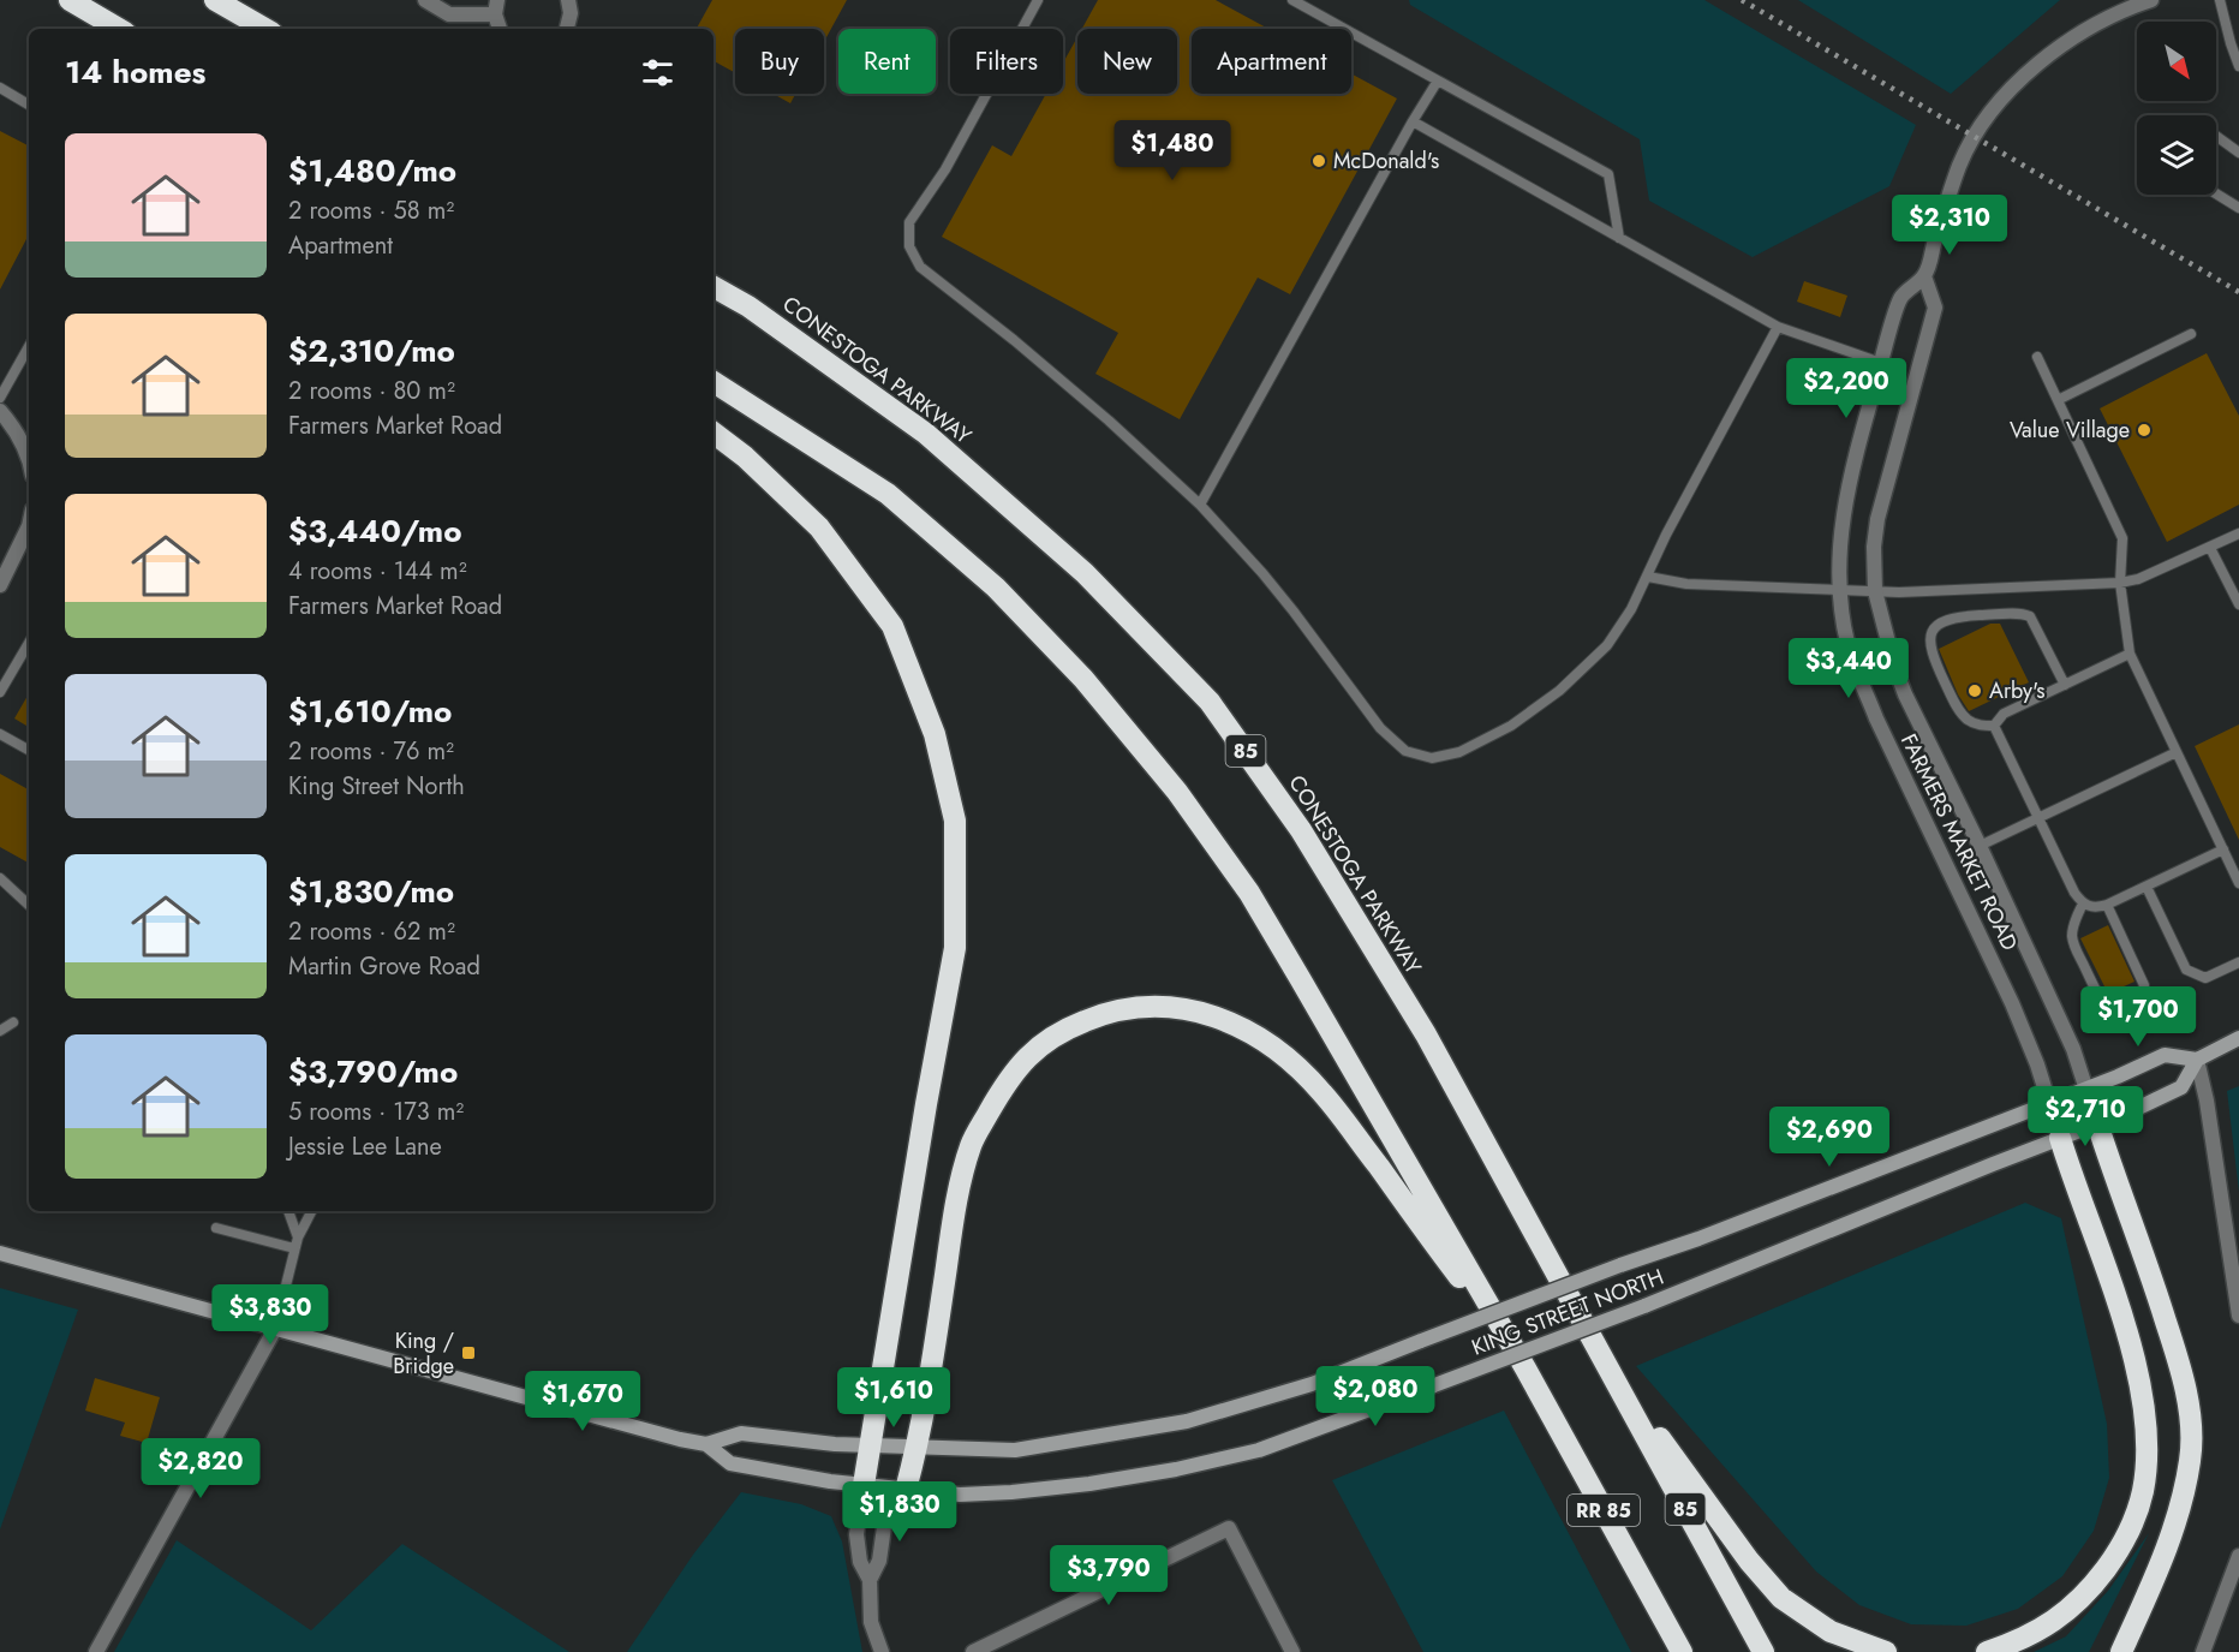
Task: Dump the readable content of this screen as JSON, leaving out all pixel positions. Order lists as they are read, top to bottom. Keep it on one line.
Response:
{"streets":{"highway":["CONESTOGA PARKWAY","85","RR 85"],"main road":["KING STREET NORTH"],"street":["FARMERS MARKET ROAD"]},"crossings":[["FARMERS MARKET ROAD","KING STREET NORTH"]],"places":{"other":["McDonald's","Value Village","Arby's"],"transit":["King / Bridge"]},"north":"bottom right","page":{"chip":["Buy","Rent","Filters","New","Apartment"],"heading":"14 homes","list":[{"name":"$1,480/mo","note":"2 rooms · 58 m² · Apartment"},{"name":"$2,310/mo","note":"2 rooms · 80 m² · Farmers Market Road"},{"name":"$3,440/mo","note":"4 rooms · 144 m² · Farmers Market Road"},{"name":"$1,610/mo","note":"2 rooms · 76 m² · King Street North"},{"name":"$1,830/mo","note":"2 rooms · 62 m² · Martin Grove Road"},{"name":"$3,790/mo","note":"5 rooms · 173 m² · Jessie Lee Lane"}],"price":["$1,480","$2,310","$2,200","$3,440","$1,700","$2,710","$2,690","$3,830","$2,080","$1,610","$1,670","$2,820","$1,830","$3,790"]}}
